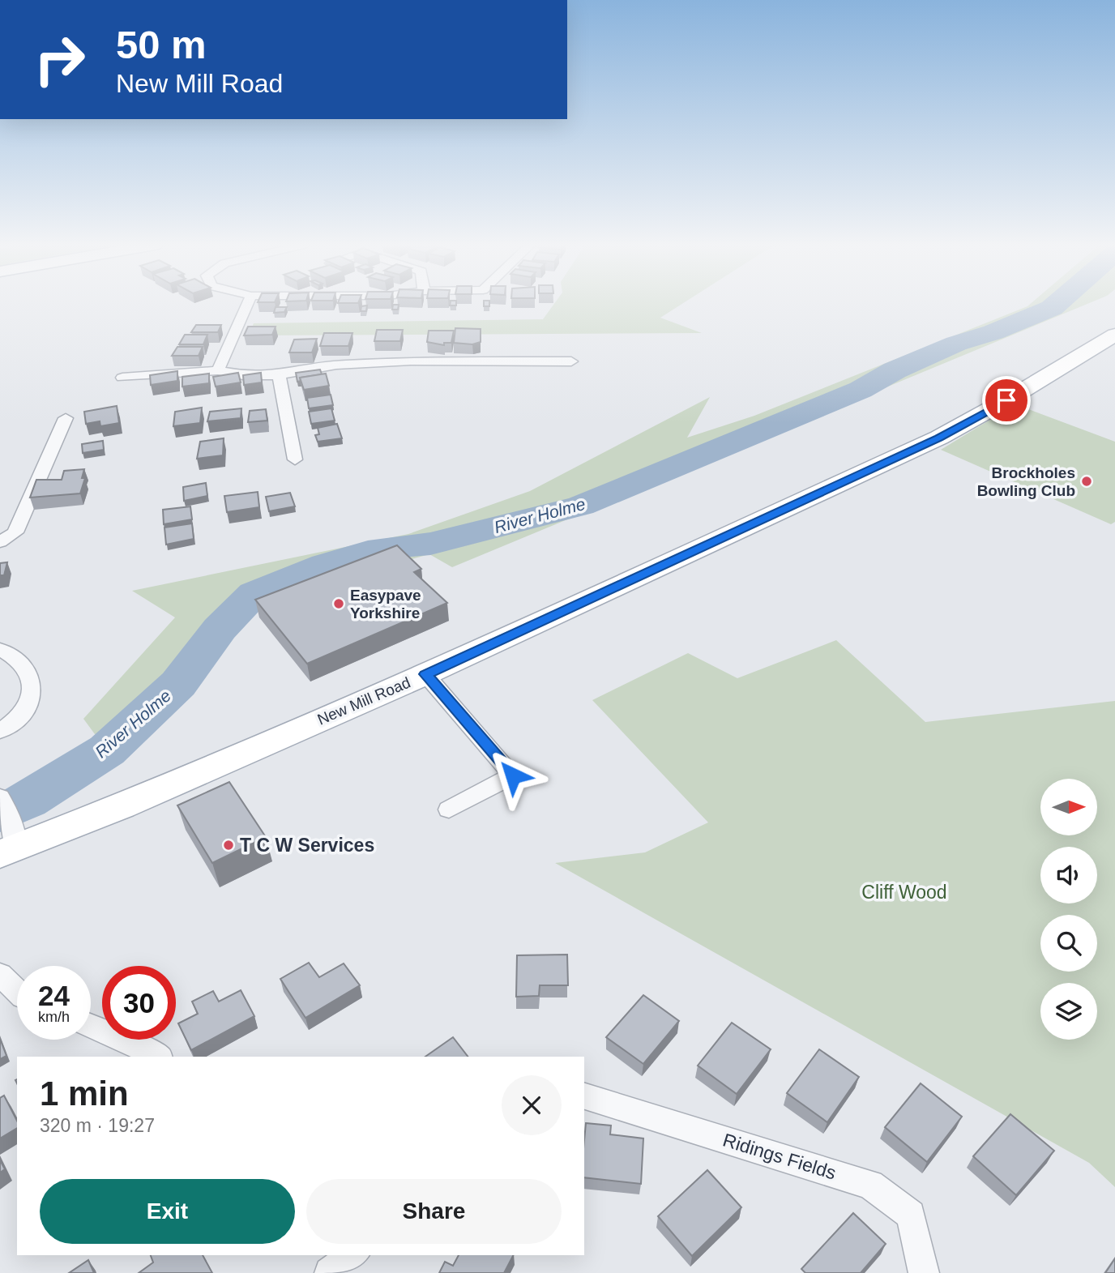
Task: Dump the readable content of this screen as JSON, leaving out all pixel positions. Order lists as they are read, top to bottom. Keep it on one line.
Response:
{"streets":{"main road":["New Mill Road"],"street":["Ridings Fields"]},"water":["River Holme"],"parks":["Cliff Wood"],"places":["Brockholes Bowling Club","Easypave Yorkshire","T C W Services"],"north":"right","page":{"turn":["50 m","New Mill Road"],"speed":"24 km/h","limit":"30","heading":["1 min","320 m · 19:27"],"buttons":["Exit","Share"]}}
